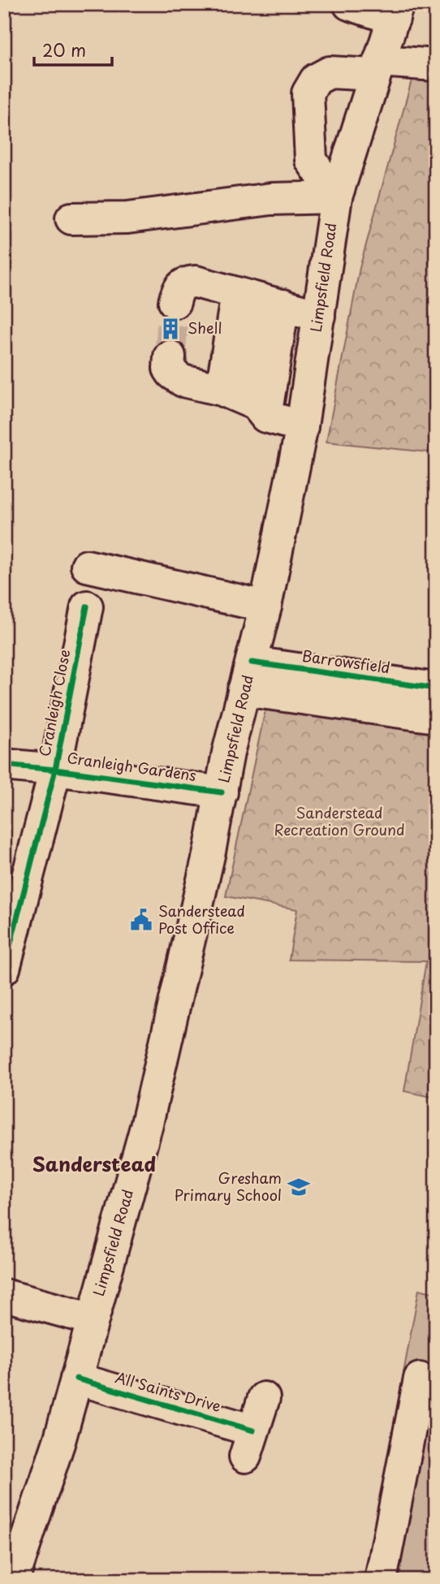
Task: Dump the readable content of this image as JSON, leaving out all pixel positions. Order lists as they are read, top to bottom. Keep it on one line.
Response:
{"streets":{"main road":["Limpsfield Road","Barrowsfield","Cranleigh Close","Cranleigh Gardens","All Saints Drive"]},"crossings":[["Limpsfield Road","Barrowsfield"],["Limpsfield Road","Cranleigh Gardens"],["Limpsfield Road","All Saints Drive"],["Cranleigh Close","Cranleigh Gardens"]],"districts":["Sanderstead"],"parks":["Sanderstead Recreation Ground"],"places":{"building":["Shell"],"public building":["Sanderstead Post Office"],"school or university":["Gresham Primary School"]},"scale_bar":"20 m"}
